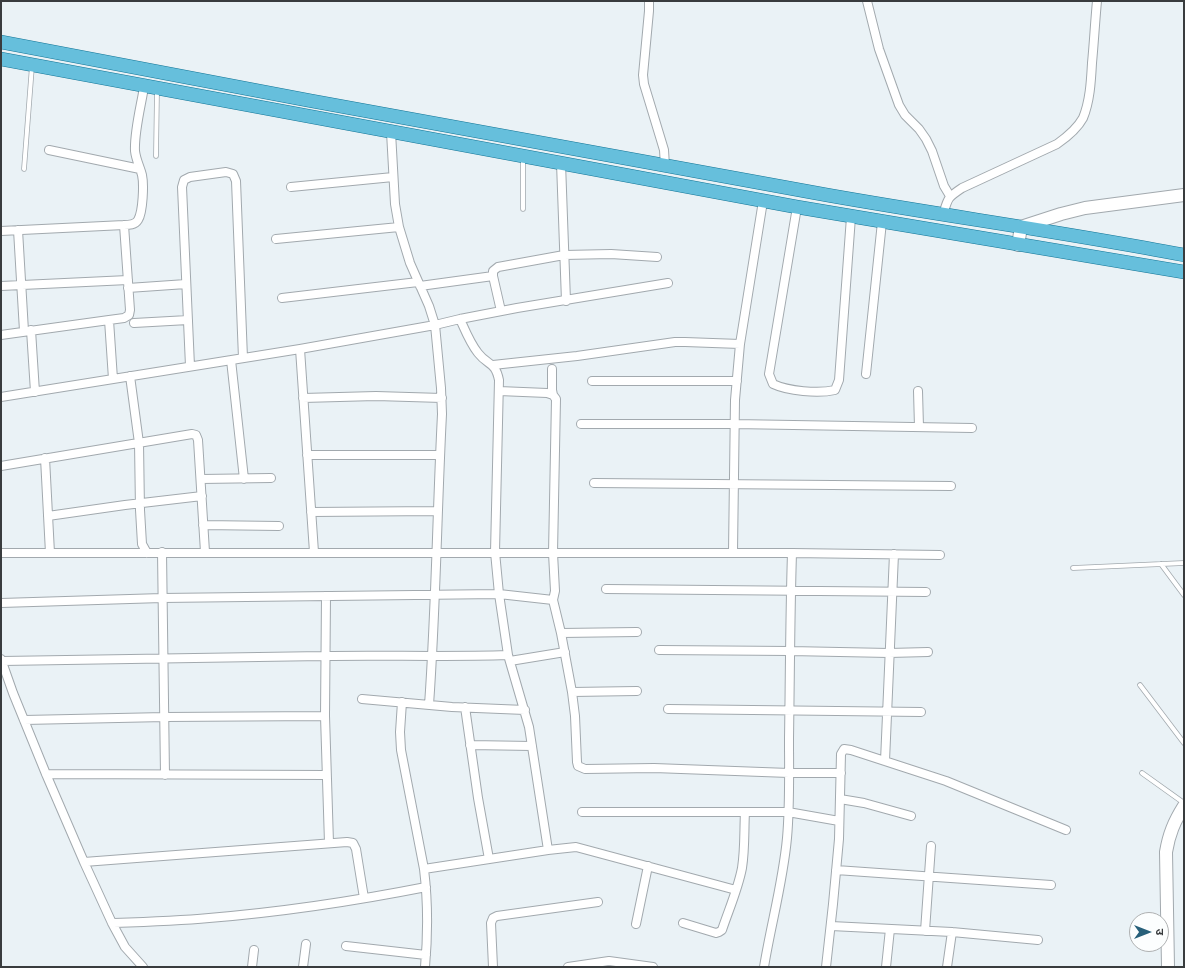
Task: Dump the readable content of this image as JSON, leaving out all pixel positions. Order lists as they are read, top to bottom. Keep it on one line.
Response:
{"north":"right"}
